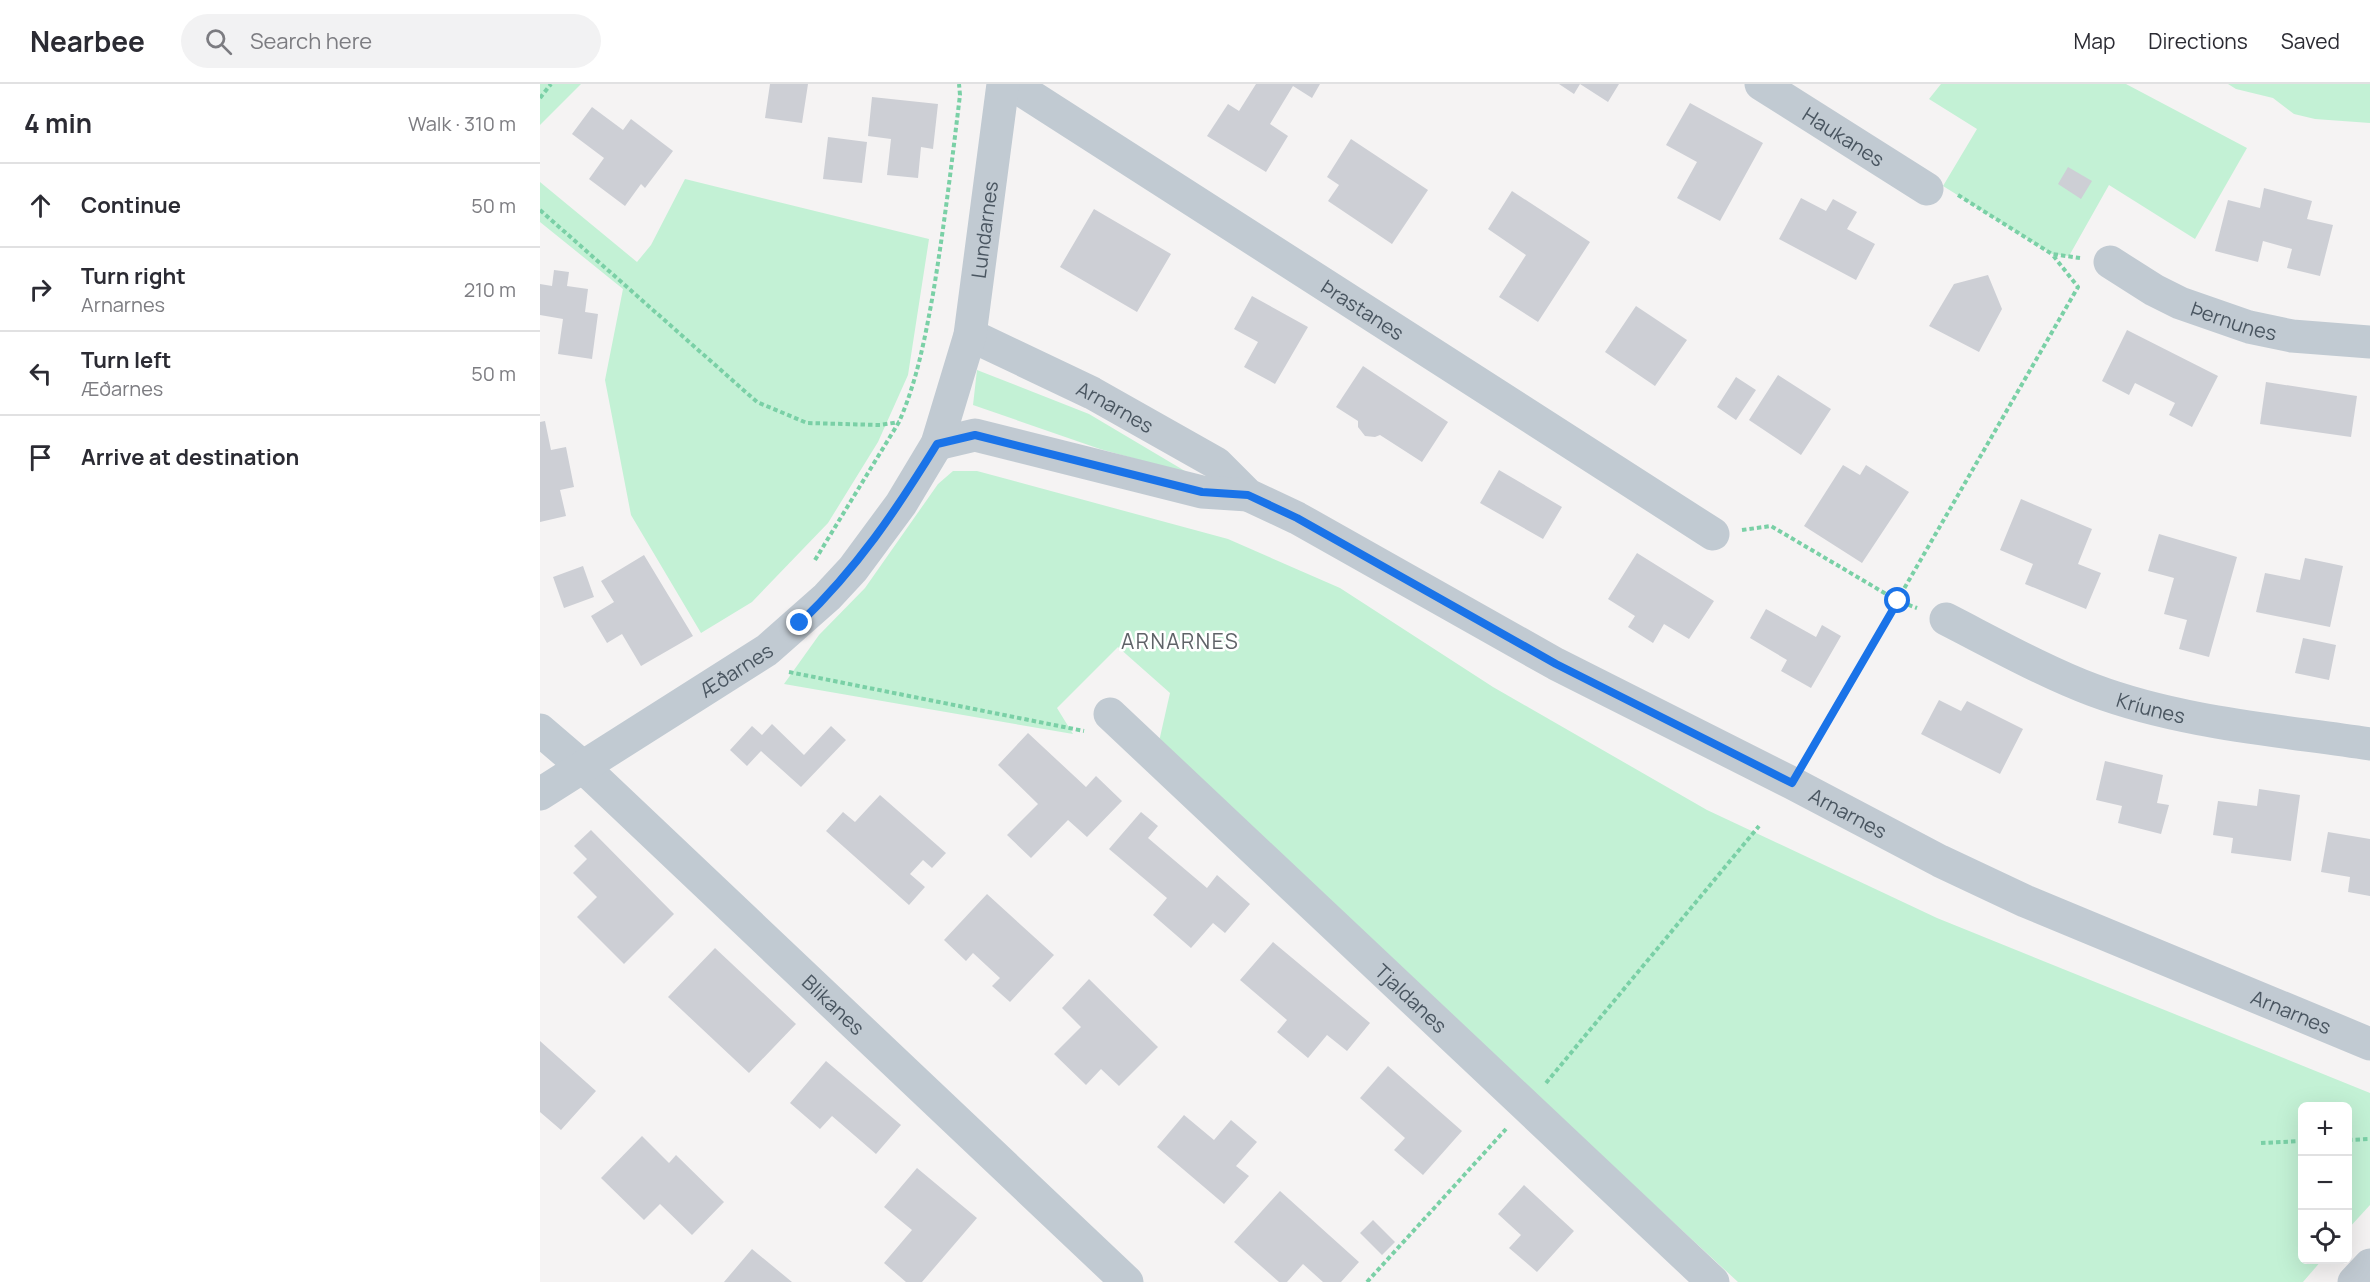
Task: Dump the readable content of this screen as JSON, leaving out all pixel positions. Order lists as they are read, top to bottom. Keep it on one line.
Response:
{"streets":{"street":["Haukanes","Lundarnes","Þrastanes","Þernunes","Arnarnes","Æðarnes","Kríunes","Tjaldanes","Blikanes"]},"crossings":[["Lundarnes","Arnarnes"],["Lundarnes","Æðarnes"],["Arnarnes","Æðarnes"],["Æðarnes","Blikanes"]],"districts":["ARNARNES"],"page":{"header":"Nearbee","search":"Search here","nav":["Map","Directions","Saved"],"heading":["4 min","Walk · 310 m"],"list":[["Continue","50 m"],["Turn right","Arnarnes","210 m"],["Turn left","Æðarnes","50 m"],"Arrive at destination"],"map_buttons":["+","−"]}}
